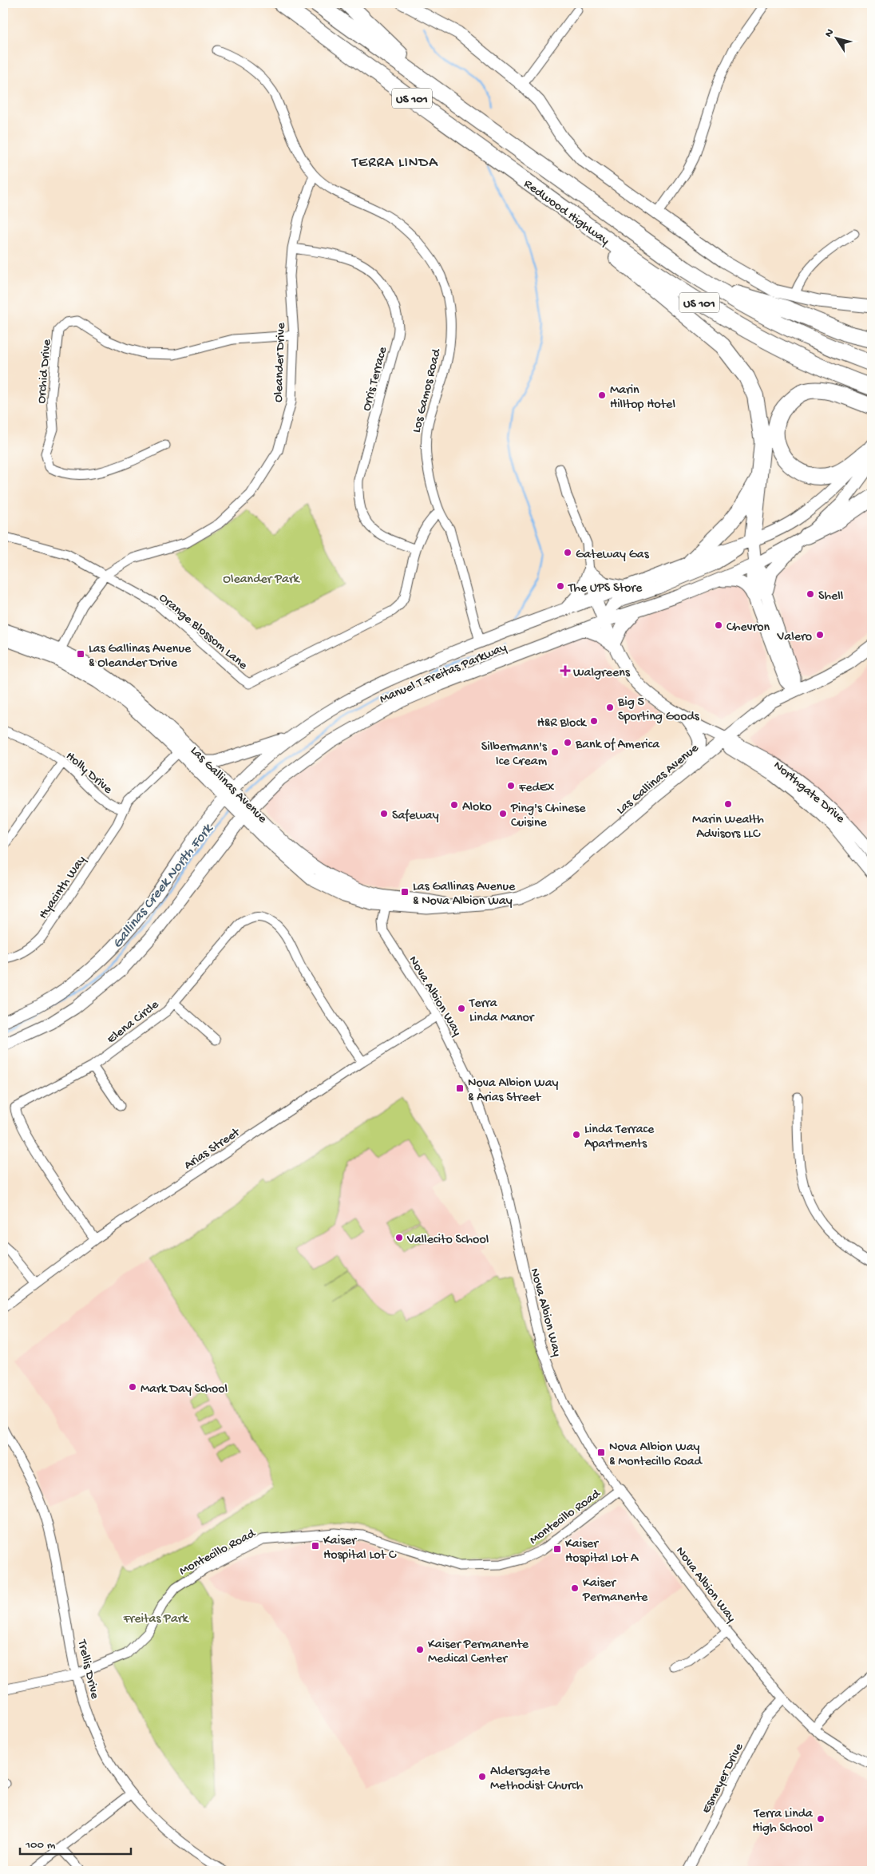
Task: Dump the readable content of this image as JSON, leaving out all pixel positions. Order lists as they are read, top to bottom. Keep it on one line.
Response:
{"streets":{"highway":["US 101","Redwood Highway"],"main road":["Manuel T Freitas Parkway","Las Gallinas Avenue","Northgate Drive"],"street":["Oleander Drive","Orchid Drive","Orris Terrace","Los Gamos Road","Orange Blossom Lane","Holly Drive","Hyacinth Way","Nova Albion Way","Elena Circle","Arias Street","Montecillo Road","Trellis Drive","Esmeyer Drive"]},"crossings":[["Oleander Drive","Orchid Drive"],["Oleander Drive","Orris Terrace"],["Oleander Drive","Los Gamos Road"],["Oleander Drive","Orange Blossom Lane"],["Oleander Drive","Las Gallinas Avenue"],["Orris Terrace","Orange Blossom Lane"],["Los Gamos Road","Orange Blossom Lane"],["Los Gamos Road","Manuel T Freitas Parkway"],["Manuel T Freitas Parkway","Las Gallinas Avenue"],["Manuel T Freitas Parkway","Northgate Drive"],["Holly Drive","Las Gallinas Avenue"],["Holly Drive","Hyacinth Way"],["Las Gallinas Avenue","Northgate Drive"],["Las Gallinas Avenue","Nova Albion Way"],["Nova Albion Way","Arias Street"],["Nova Albion Way","Montecillo Road"],["Nova Albion Way","Esmeyer Drive"],["Elena Circle","Arias Street"],["Montecillo Road","Trellis Drive"]],"districts":["TERRA LINDA"],"water":["Gallinas Creek North Fork"],"parks":["Oleander Park","Freitas Park"],"places":{"other":["Marin Hilltop Hotel","Gateway Gas","The UPS Store","Shell","Chevron","Valero","Big 5 Sporting Goods","H&R Block","Bank of America","Silbermann's Ice Cream","FedEx","Marin Wealth Advisors LLC","Aloko","Safeway","Ping's Chinese Cuisine","Terra Linda Manor","Linda Terrace Apartments","Vallecito School","Mark Day School","Kaiser Permanente","Kaiser Permanente Medical Center","Aldersgate Methodist Church","Terra Linda High School"],"transit":["Las Gallinas Avenue & Oleander Drive","Las Gallinas Avenue & Nova Albion Way","Nova Albion Way & Arias Street","Nova Albion Way & Montecillo Road","Kaiser Hospital Lot C","Kaiser Hospital Lot A"],"health":["Walgreens"]},"scale_bar":"100 m","north":"top left"}
